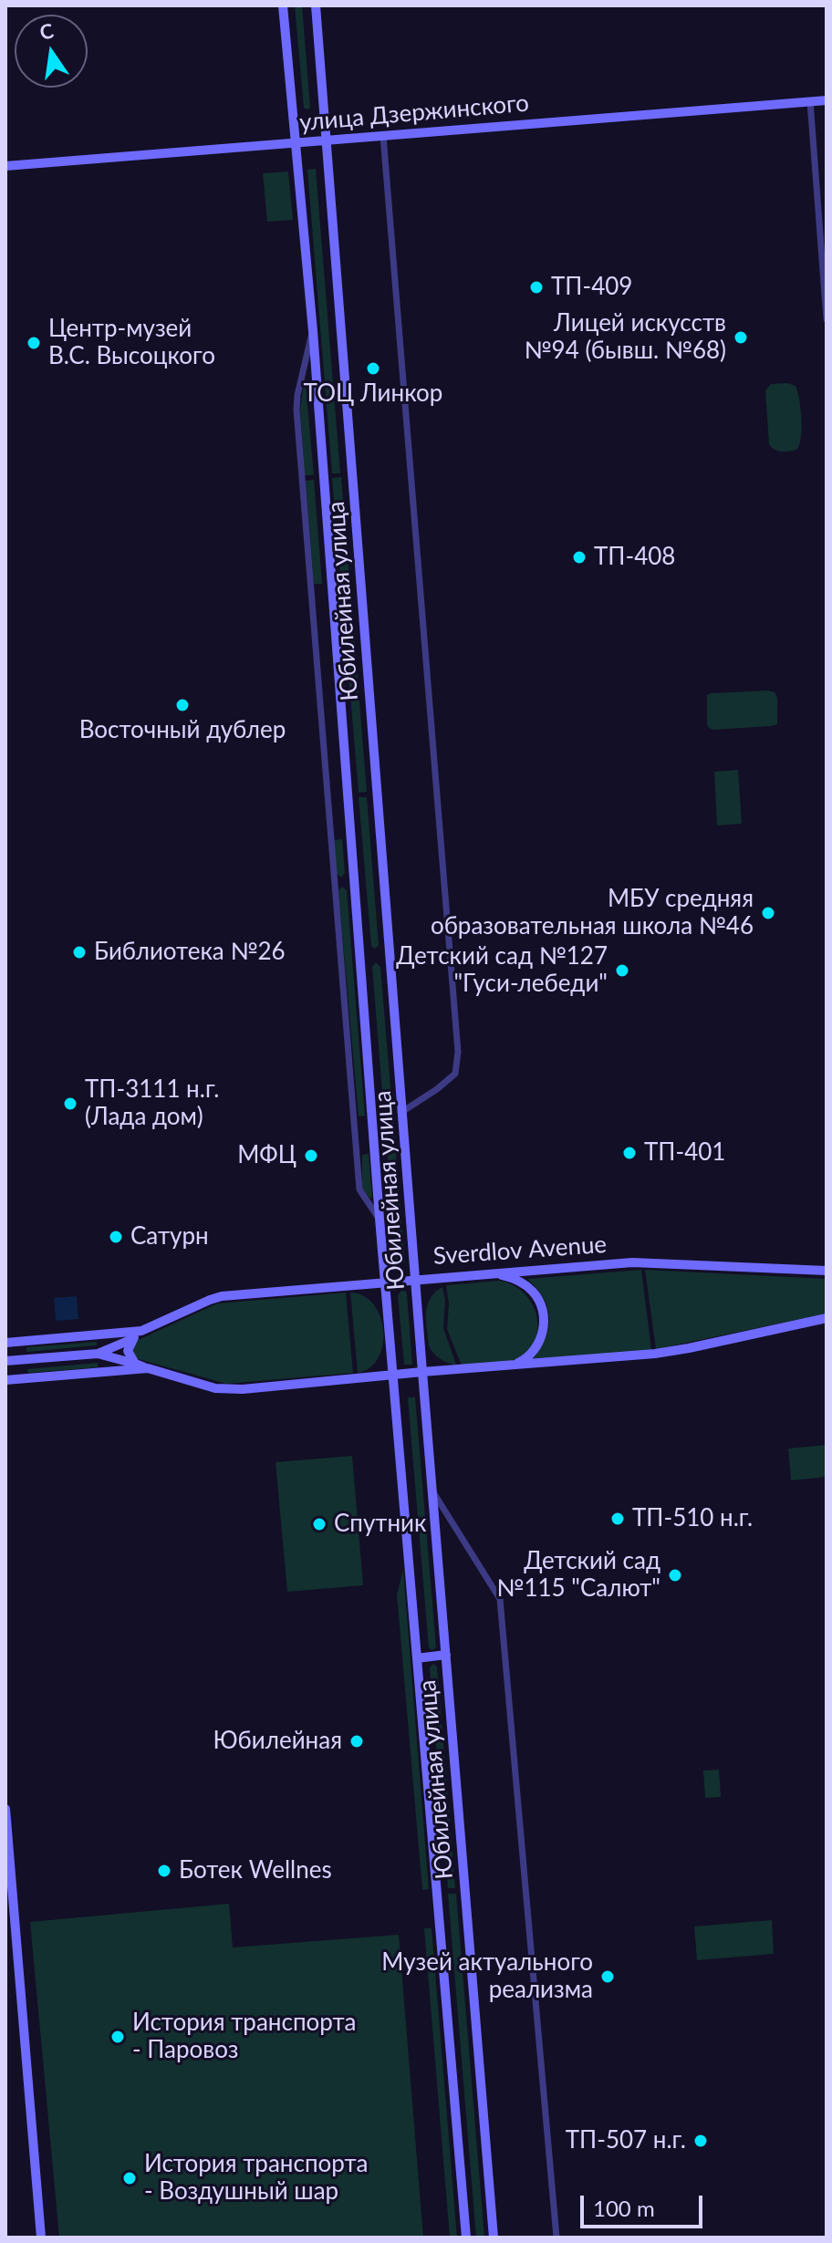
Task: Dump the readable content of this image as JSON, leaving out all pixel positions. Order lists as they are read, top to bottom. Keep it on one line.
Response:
{"streets":{"main road":["улица Дзержинского","Юбилейная улица","Sverdlov Avenue"]},"crossings":[["улица Дзержинского","Юбилейная улица"],["Юбилейная улица","Sverdlov Avenue"]],"places":["ТП-409","Лицей искусств №94 (бывш. №68)","Центр-музей В.С. Высоцкого","ТОЦ Линкор","ТП-408","Восточный дублер","МБУ средняя образовательная школа №46","Библиотека №26","Детский сад №127 \"Гуси-лебеди\"","ТП-3111 н.г. (Лада дом)","ТП-401","МФЦ","Сатурн","ТП-510 н.г.","Спутник","Детский сад №115 \"Салют\"","Юбилейная","Ботек Wellnes","Музей актуального реализма","История транспорта - Паровоз","ТП-507 н.г.","История транспорта - Воздушный шар"],"scale_bar":"100 m","north":"top"}
